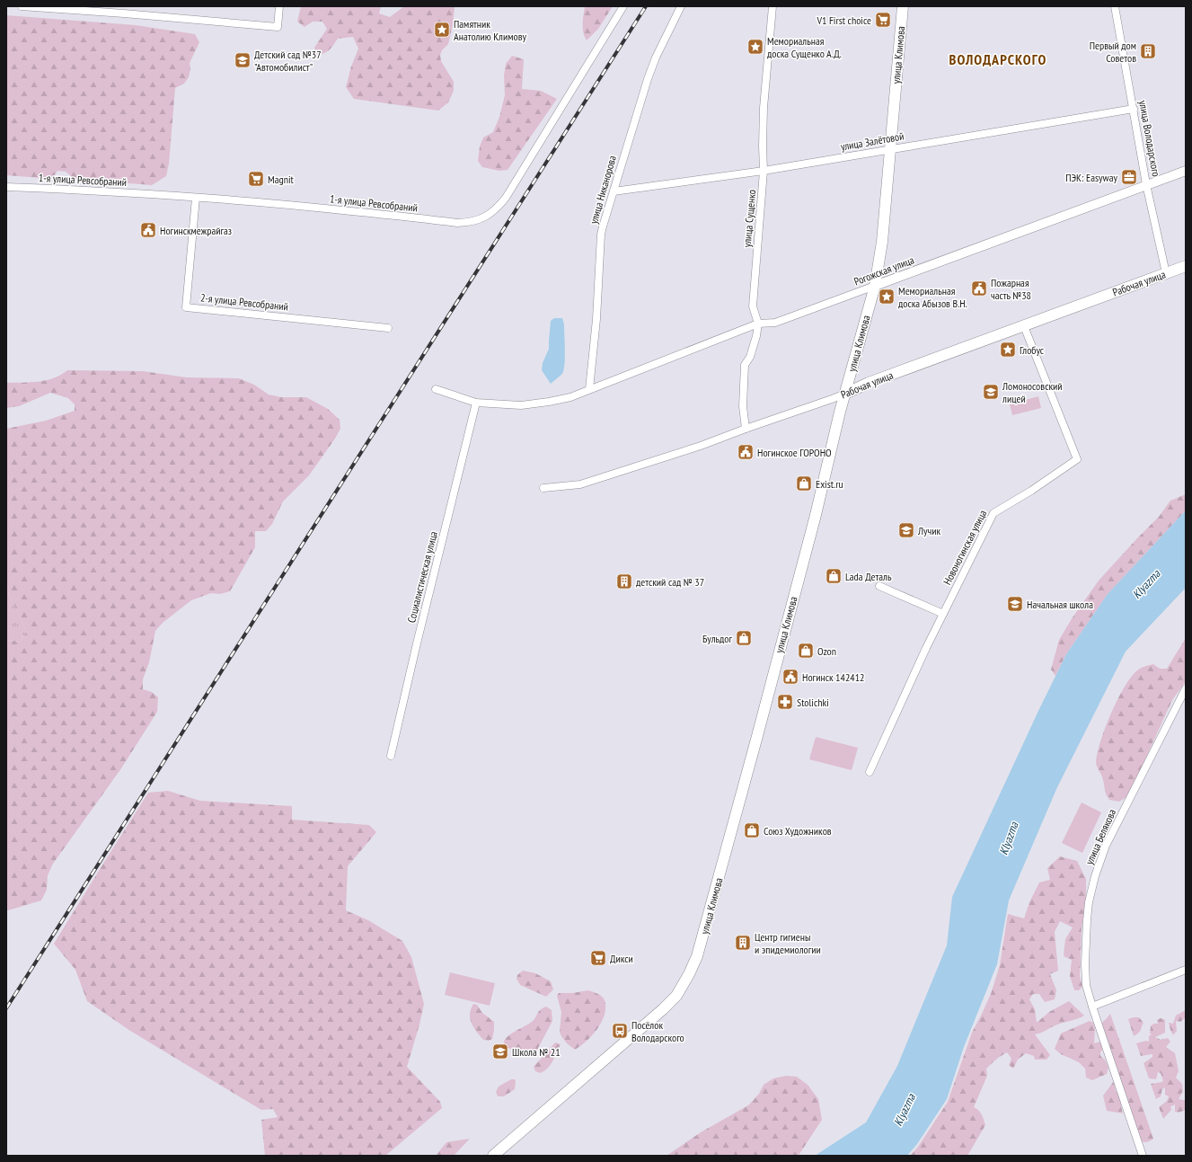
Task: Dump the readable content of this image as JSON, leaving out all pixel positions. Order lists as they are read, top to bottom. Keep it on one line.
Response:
{"streets":{"main road":["улица Климова","Рабочая улица"],"street":["улица Володарского","улица Залётовой","1-я улица Ревсобраний","улица Никанорова","улица Сущенко","Рогожская улица","2-я улица Ревсобраний","Новоногинская улица","Социалистическая улица","улица Белякова"]},"crossings":[["улица Климова","улица Залётовой"],["улица Климова","Рогожская улица"],["улица Климова","Рабочая улица"],["улица Володарского","улица Залётовой"],["улица Володарского","Рогожская улица"],["улица Володарского","Рабочая улица"],["улица Залётовой","улица Никанорова"],["улица Залётовой","улица Сущенко"],["1-я улица Ревсобраний","2-я улица Ревсобраний"],["улица Никанорова","Рогожская улица"],["улица Сущенко","Рогожская улица"],["улица Сущенко","Рабочая улица"],["Рогожская улица","Социалистическая улица"],["Рабочая улица","Новоногинская улица"]],"districts":["ВОЛОДАРСКОГО"],"water":["Klyazma"],"places":{"supermarket":["V1 First choice","Magnit","Дикси"],"place":["Памятник Анатолию Климову","Мемориальная доска Сущенко А.Д.","Мемориальная доска Абызов В.Н.","Глобус"],"building":["Первый дом Советов","детский сад № 37","Центр гигиены и эпидемиологии"],"school or university":["Детский сад №37 \"Автомобилист\"","Ломоносовский лицей","Лучик","Начальная школа","Школа № 21"],"office":["ПЭК: Easyway"],"public building":["Ногинскмежрайгаз","Пожарная часть №38","Ногинское ГОРОНО","Ногинск 142412"],"shop":["Exist.ru","Lada Деталь","Бульдог","Ozon","Союз Художников"],"pharmacy":["Stolichki"],"bus stop":["Посёлок Володарского"]}}
